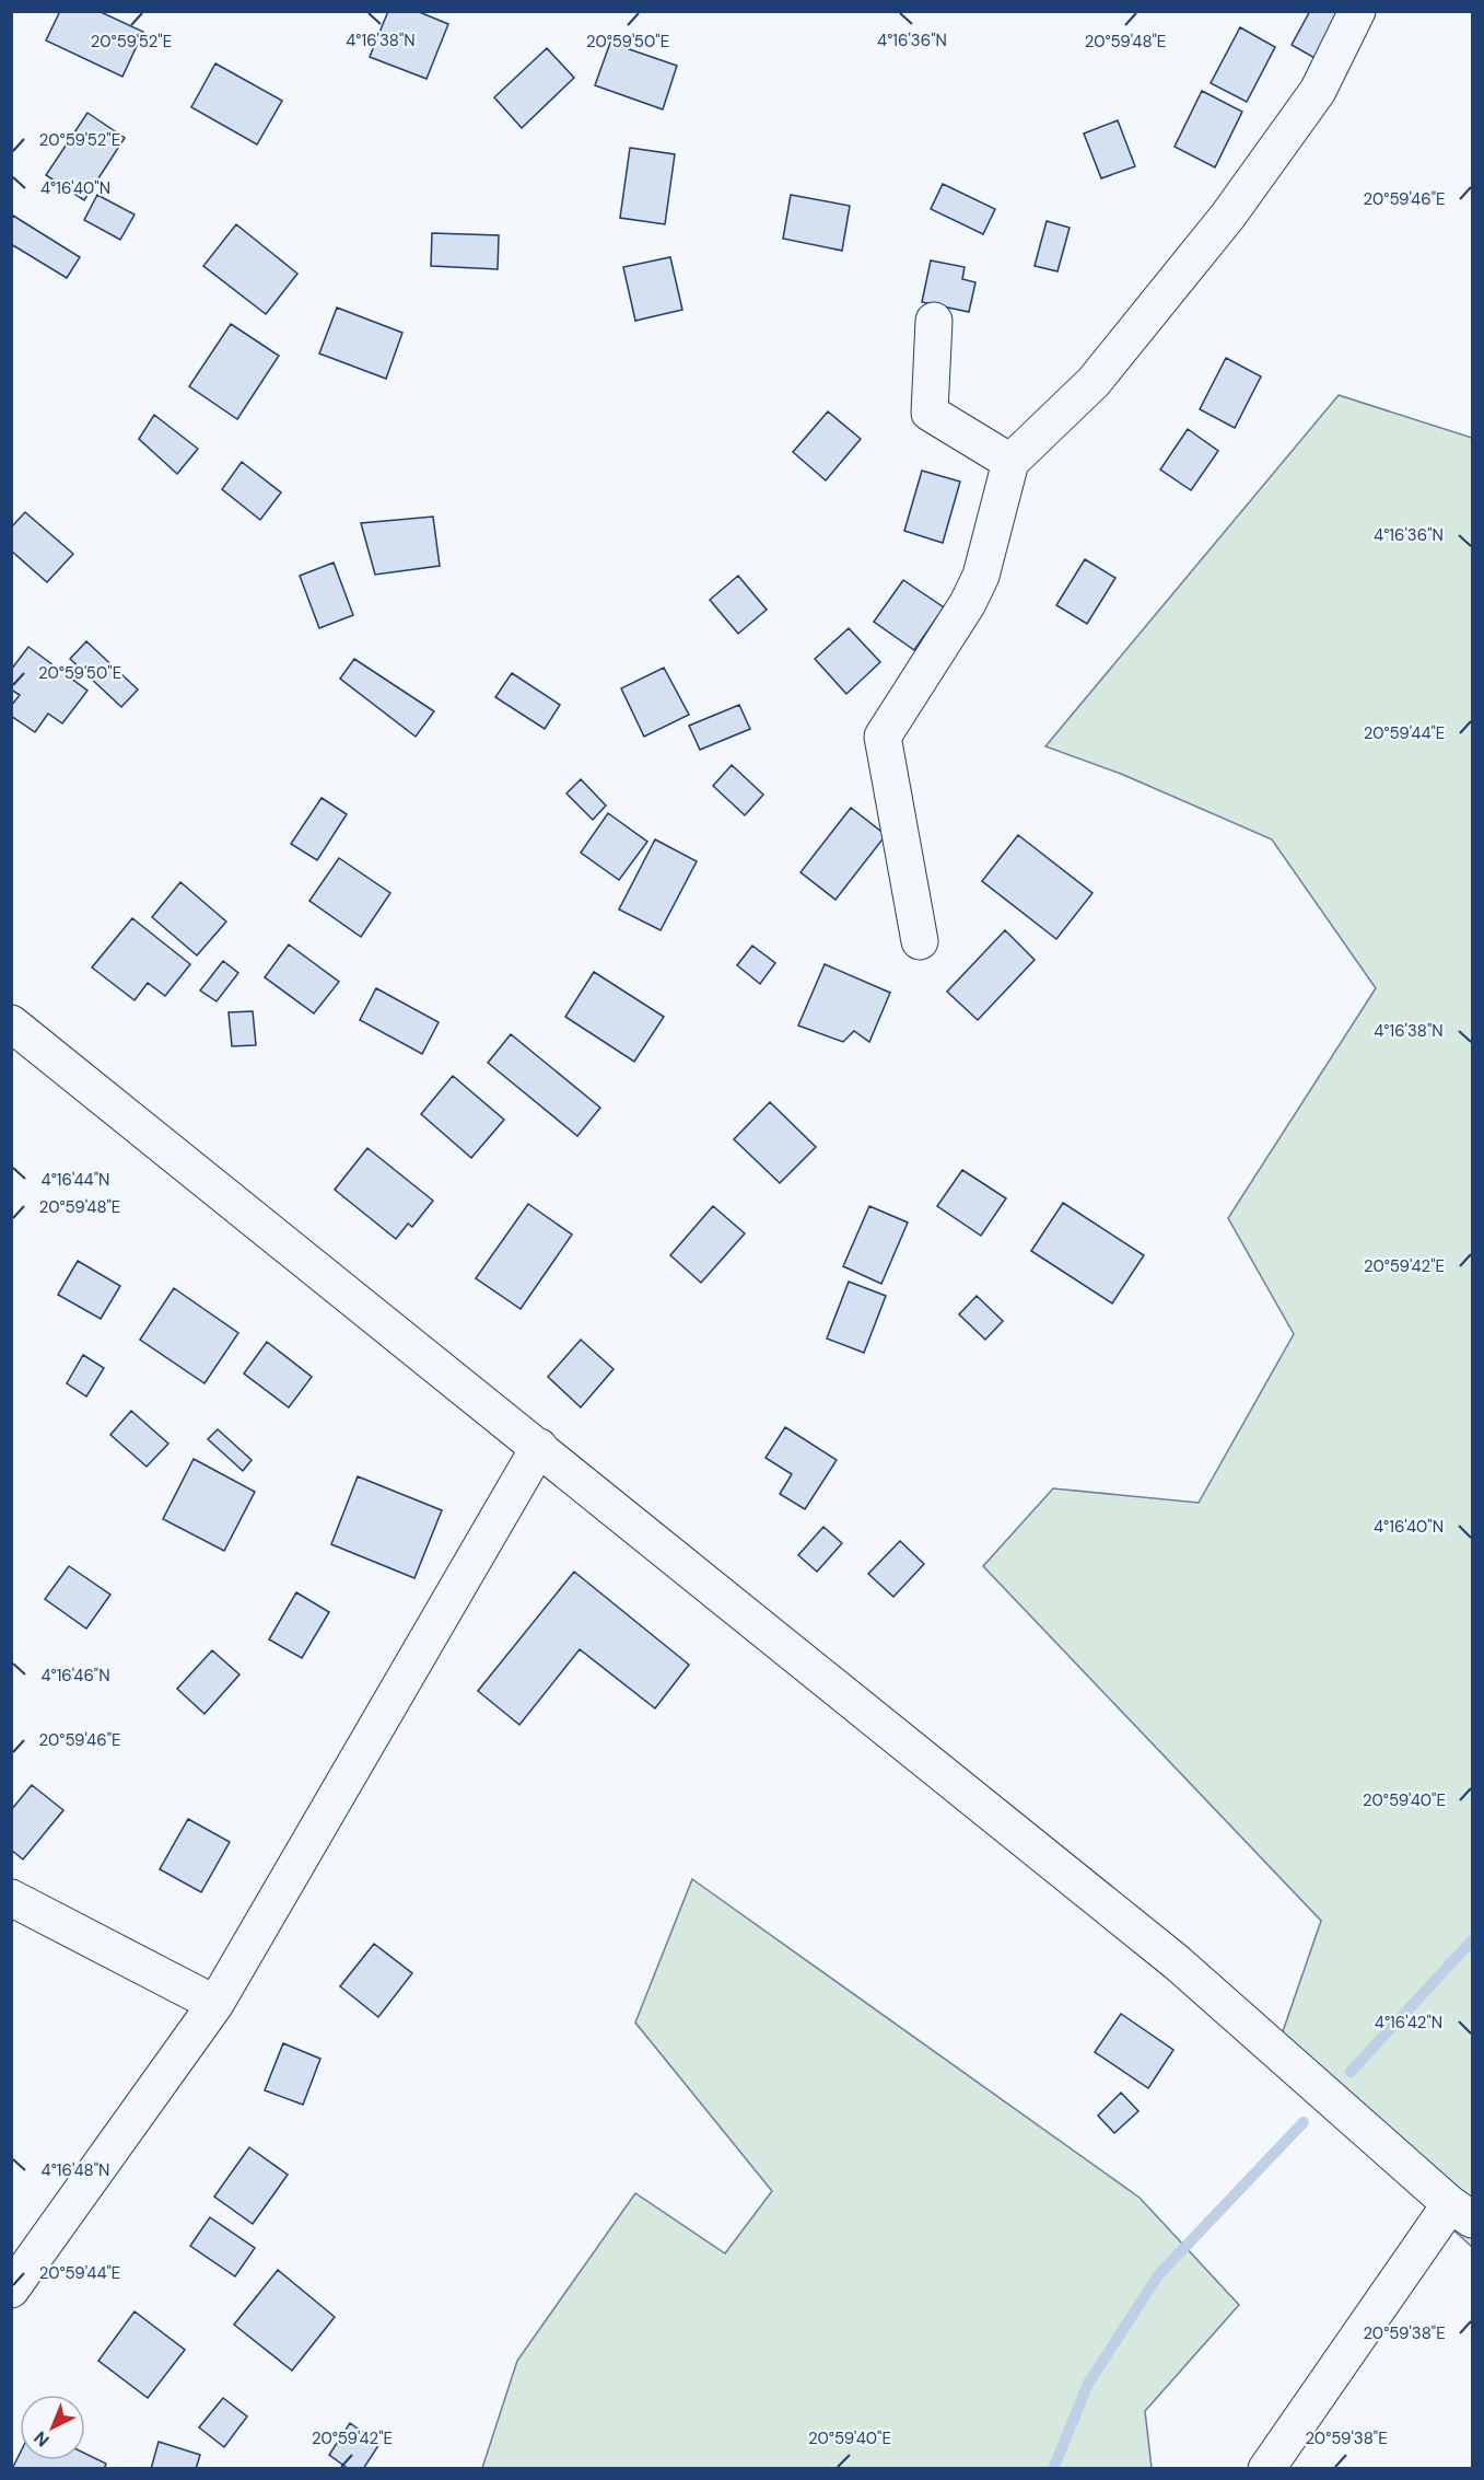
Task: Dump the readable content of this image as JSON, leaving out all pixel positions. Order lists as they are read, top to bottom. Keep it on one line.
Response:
{"north":"bottom left","coordinates":["4°16'38\"N","4°16'36\"N","20°59'52\"E","20°59'50\"E","20°59'48\"E","4°16'40\"N","20°59'46\"E","20°59'44\"E","4°16'44\"N","20°59'42\"E","4°16'46\"N","20°59'40\"E","4°16'42\"N","4°16'48\"N","20°59'38\"E"]}
